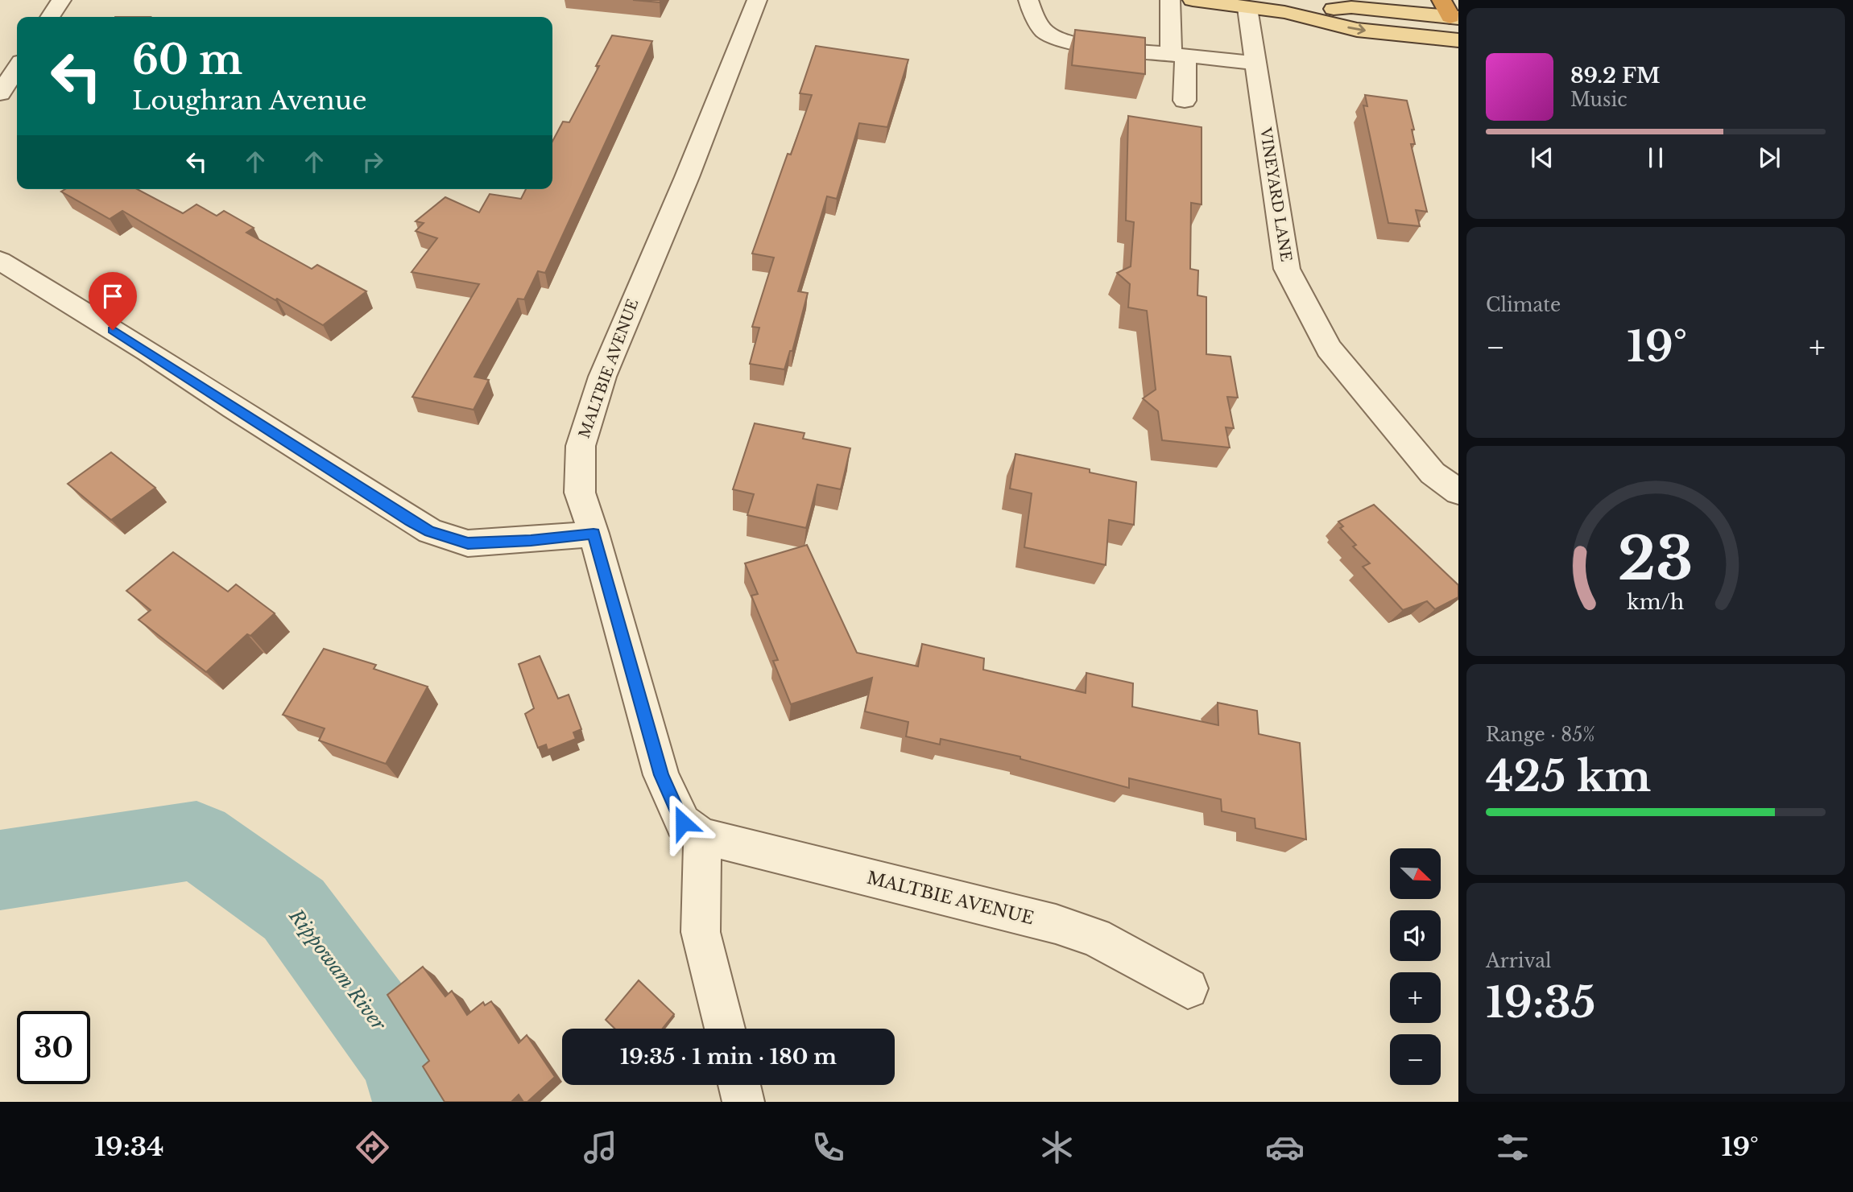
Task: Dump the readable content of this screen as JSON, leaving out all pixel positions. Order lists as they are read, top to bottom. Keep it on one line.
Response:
{"streets":{"street":["VINEYARD LANE","MALTBIE AVENUE"]},"water":["Rippowam River"],"north":"bottom right","page":{"turn":["60 m","Loughran Avenue"],"song":["89.2 FM","Music"],"tile":["Climate",["Range · 85%","425 km"],["Arrival","19:35"]],"heat":["−","19°","+"],"map_buttons":["+","−"],"limit":"30","trip":"19:35 · 1 min · 180 m","tabs":["19:34","19°"],"gauge":["23","km/h"]}}
